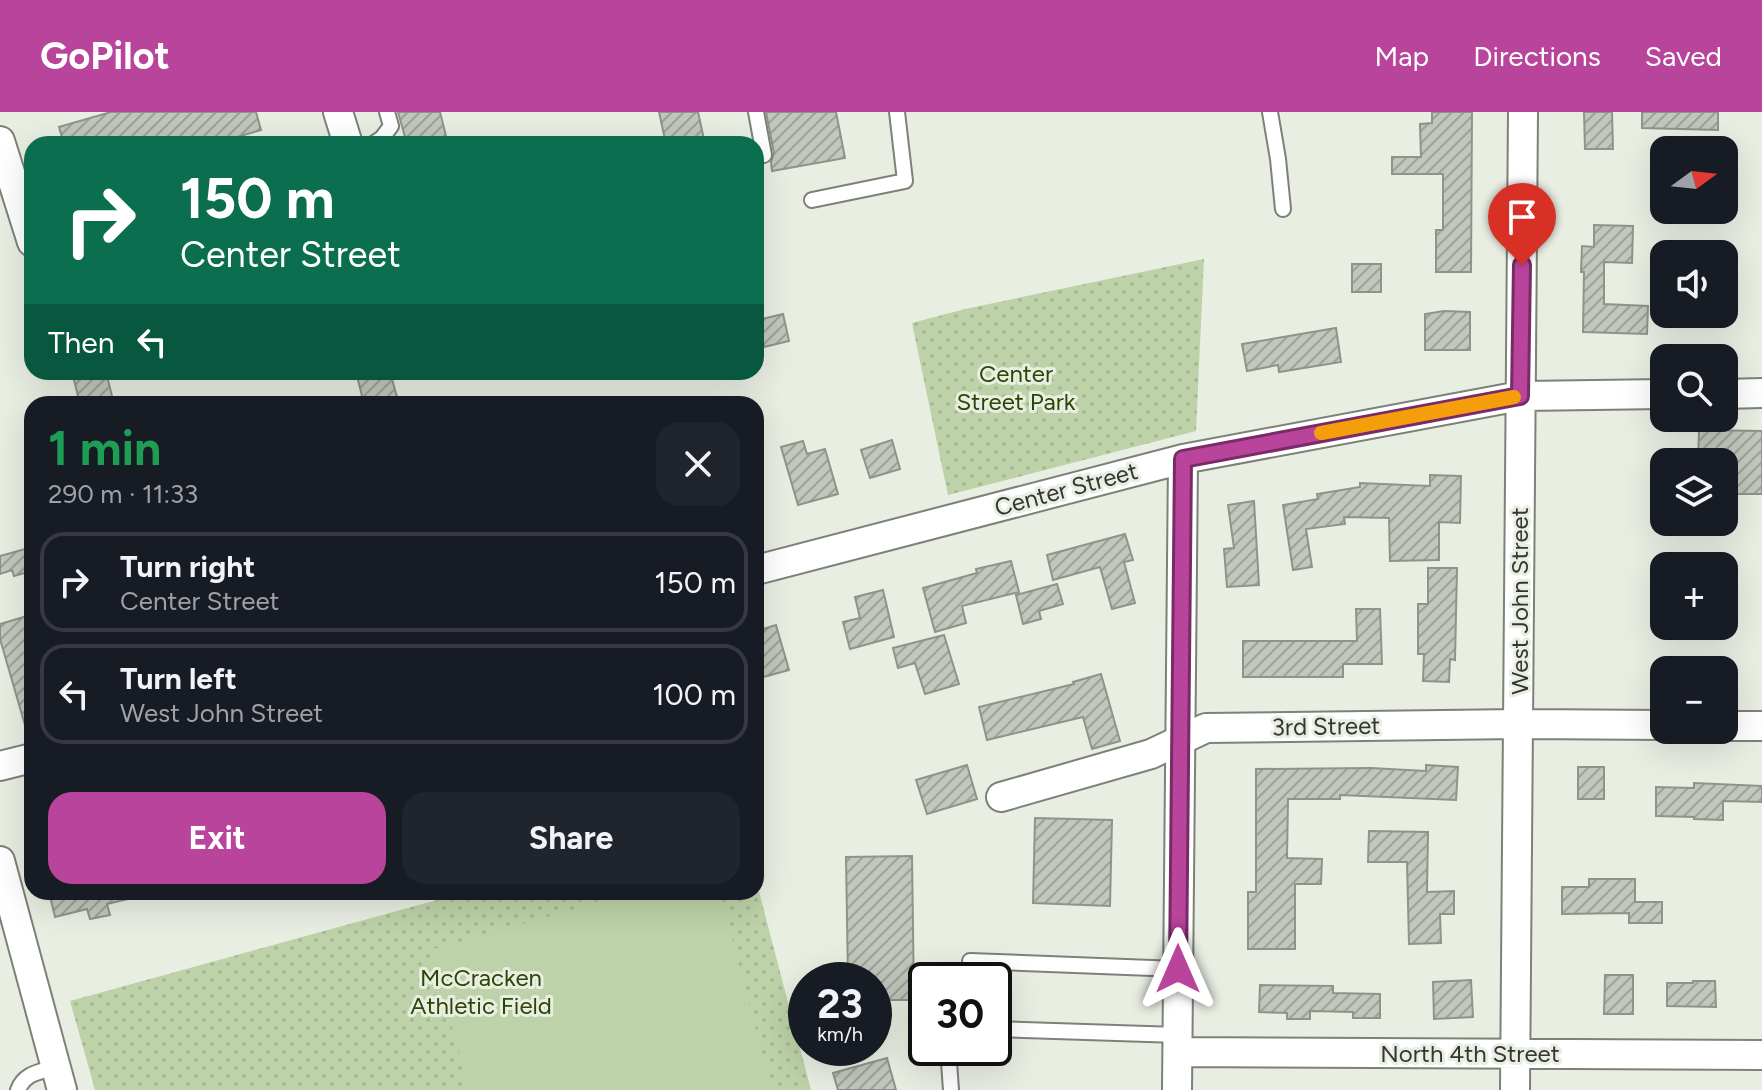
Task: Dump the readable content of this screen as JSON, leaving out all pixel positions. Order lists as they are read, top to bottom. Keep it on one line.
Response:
{"streets":{"street":["Center Street","West John Street","3rd Street","North 4th Street"]},"crossings":[["Center Street","West John Street"],["West John Street","3rd Street"],["West John Street","North 4th Street"]],"parks":["Center Street Park","McCracken Athletic Field"],"north":"right","page":{"header":"GoPilot","nav":["Map","Directions","Saved"],"map_buttons":["+","−"],"turn":["150 m","Center Street"],"then":"Then","heading":["1 min","290 m · 11:33"],"list":[{"name":"Turn right","note":"Center Street","value":"150 m"},{"name":"Turn left","note":"West John Street","value":"100 m"}],"buttons":["Exit","Share"],"speed":"23 km/h","limit":"30"}}
